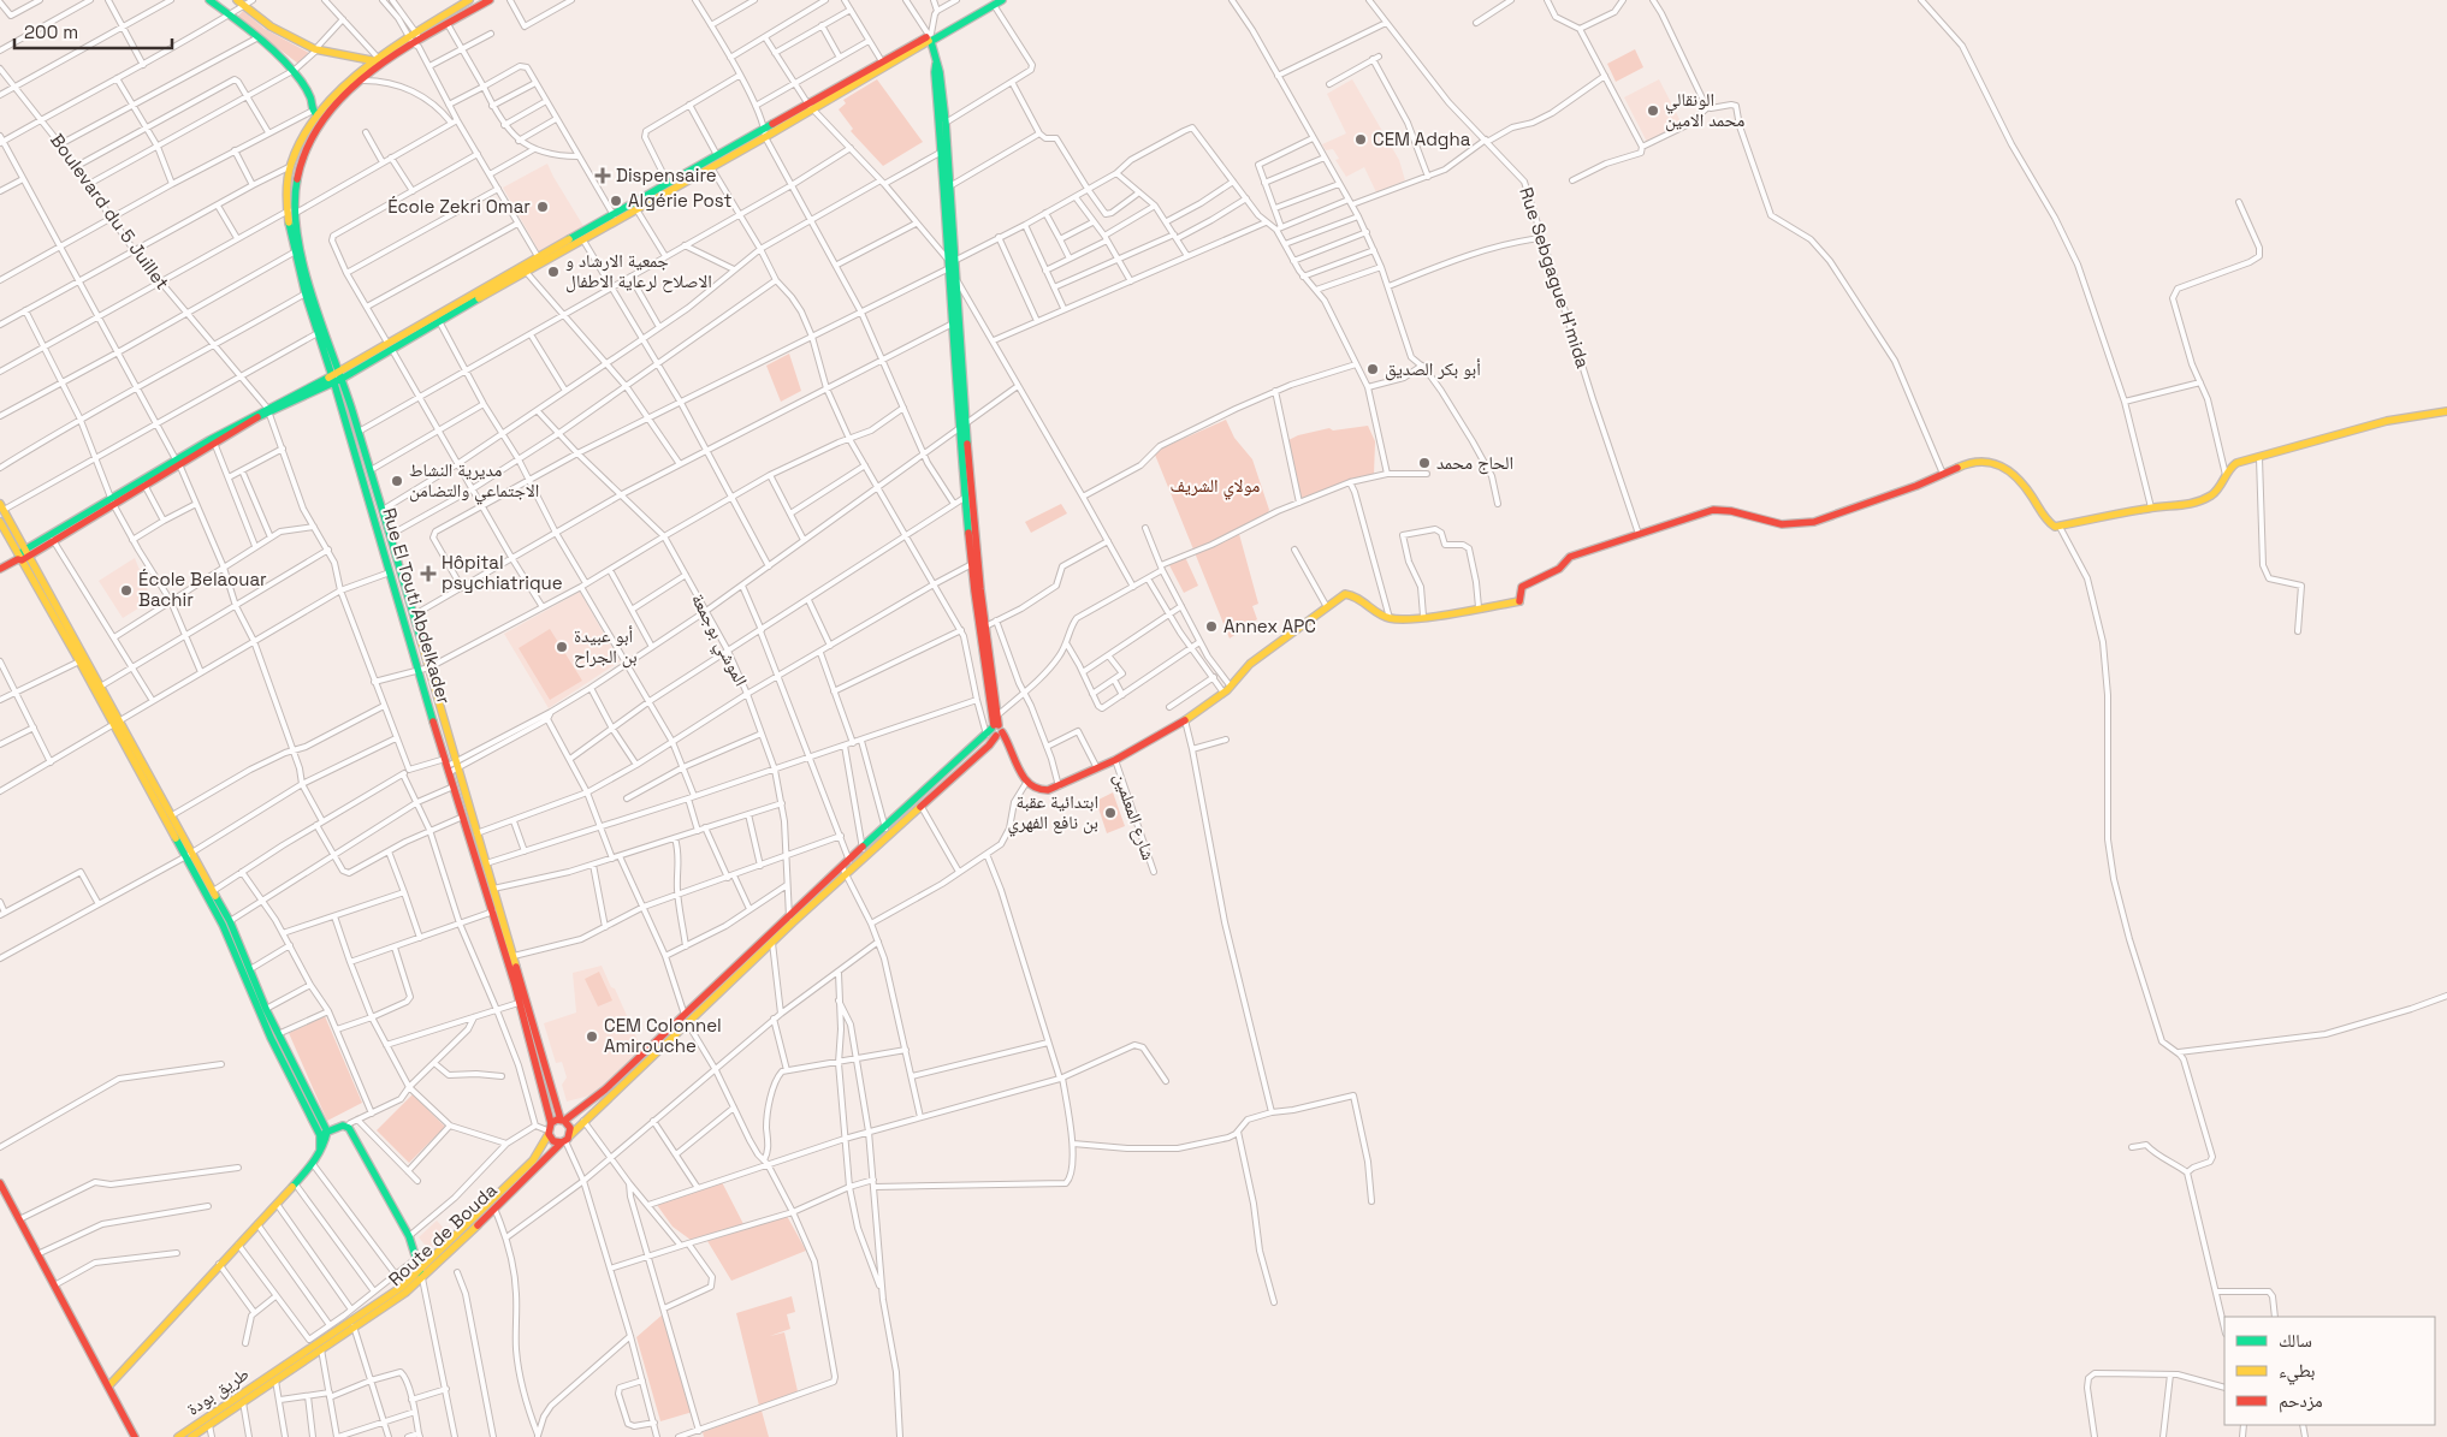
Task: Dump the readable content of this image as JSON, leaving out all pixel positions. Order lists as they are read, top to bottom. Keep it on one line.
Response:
{"streets":{"street":["Boulevard du 5 Juillet","Rue Sebgague H'mida","Rue El Touti Abdelkader","الموشي بوجمعة","شارع المعلمين","Route de Bouda","طريق بودة"]},"crossings":[["Rue El Touti Abdelkader","Route de Bouda"],["الموشي بوجمعة","Route de Bouda"],["Route de Bouda","طريق بودة"]],"parks":["مولاي الشريف"],"places":{"other":["الونقالي محمد الامين","CEM Adgha","Algérie Post","École Zekri Omar","جمعية الارشاد و الاصلاح لرعاية الاطفال","أبو بكر الصديق","الحاج محمد","مديرية النشاط الاجتماعي والتضامن","École Belaouar Bachir","Annex APC","أبو عبيدة بن الجراح","ابتدائية عقبة بن نافع الفهري","CEM Colonnel Amirouche"],"health":["Dispensaire","Hôpital psychiatrique"]},"legend":["سالك","بطيء","مزدحم"],"scale_bar":"200 m"}
